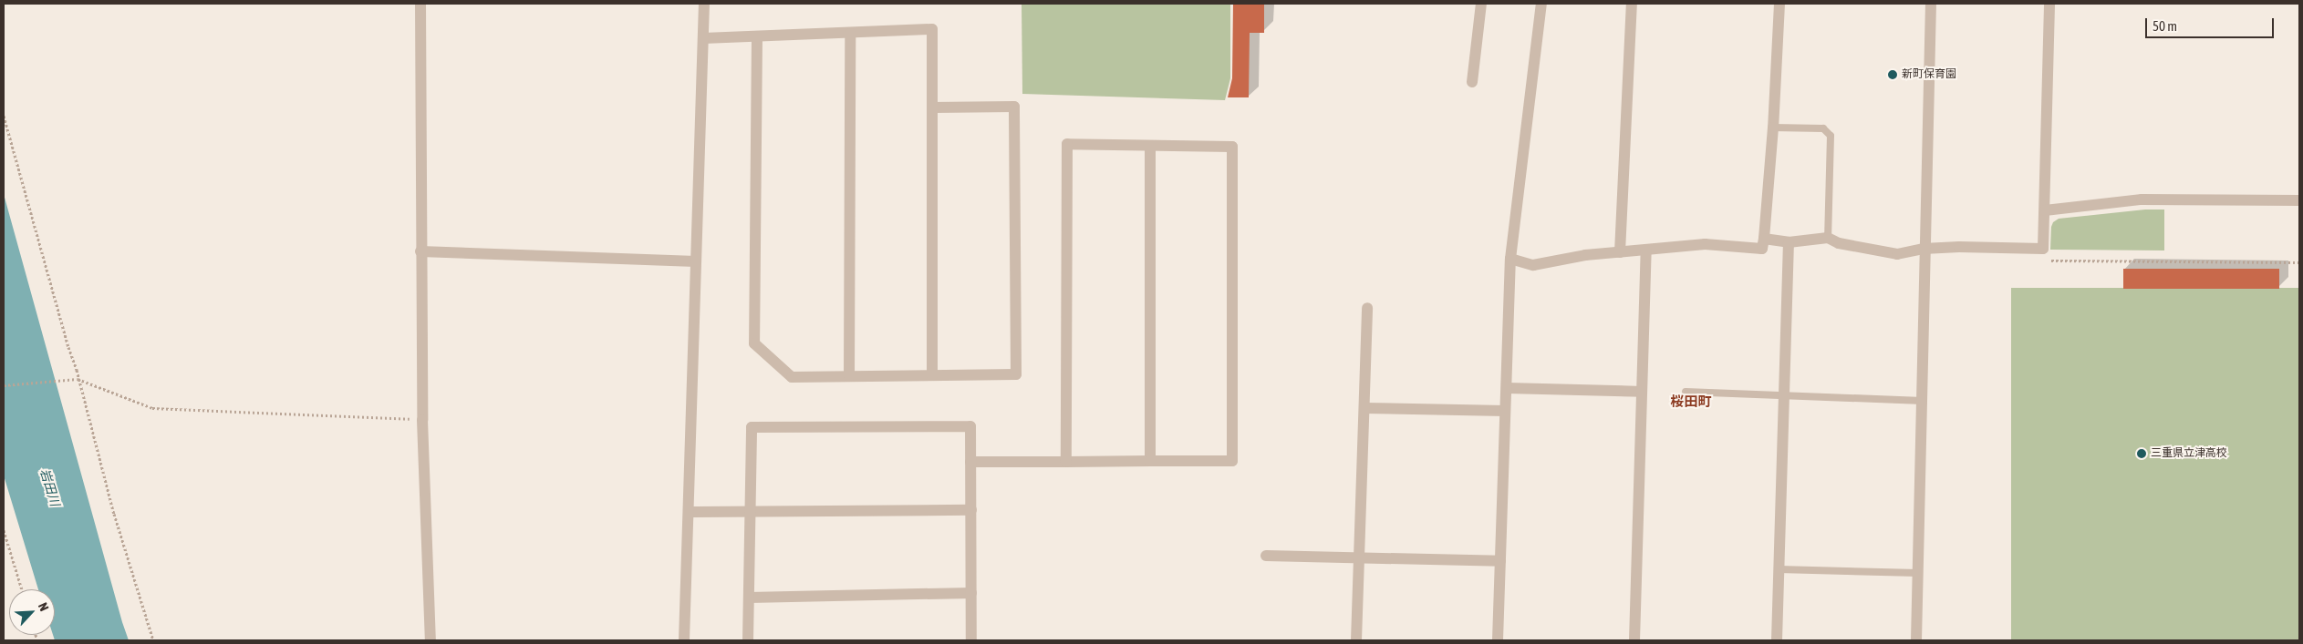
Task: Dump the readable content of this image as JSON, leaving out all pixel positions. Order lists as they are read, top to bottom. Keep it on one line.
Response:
{"districts":["桜田町"],"water":["岩田川"],"places":["新町保育園","三重県立津高校"],"scale_bar":"50 m","north":"top right"}
